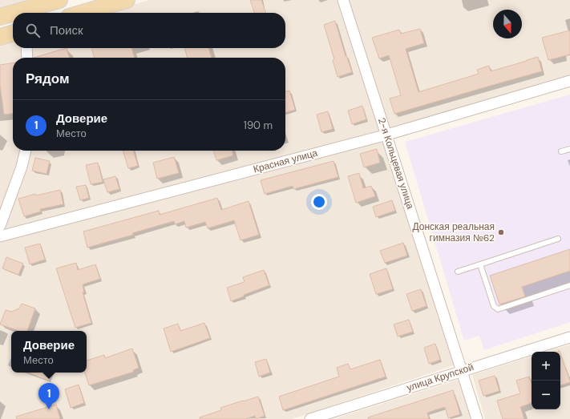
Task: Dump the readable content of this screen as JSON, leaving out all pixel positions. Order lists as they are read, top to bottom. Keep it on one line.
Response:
{"streets":{"street":["Красная улица","2-я Кольцевая улица","улица Крупской"]},"crossings":[["Красная улица","2-я Кольцевая улица"],["2-я Кольцевая улица","улица Крупской"]],"places":["Донская реальная гимназия №62"],"north":"bottom","page":{"search":"Поиск","heading":"Рядом","list":[{"mark":"1","name":"Доверие","note":"Место","value":"190 m"}],"popup":["Доверие","Место"],"map_buttons":["+","−"],"pins":"1"}}
